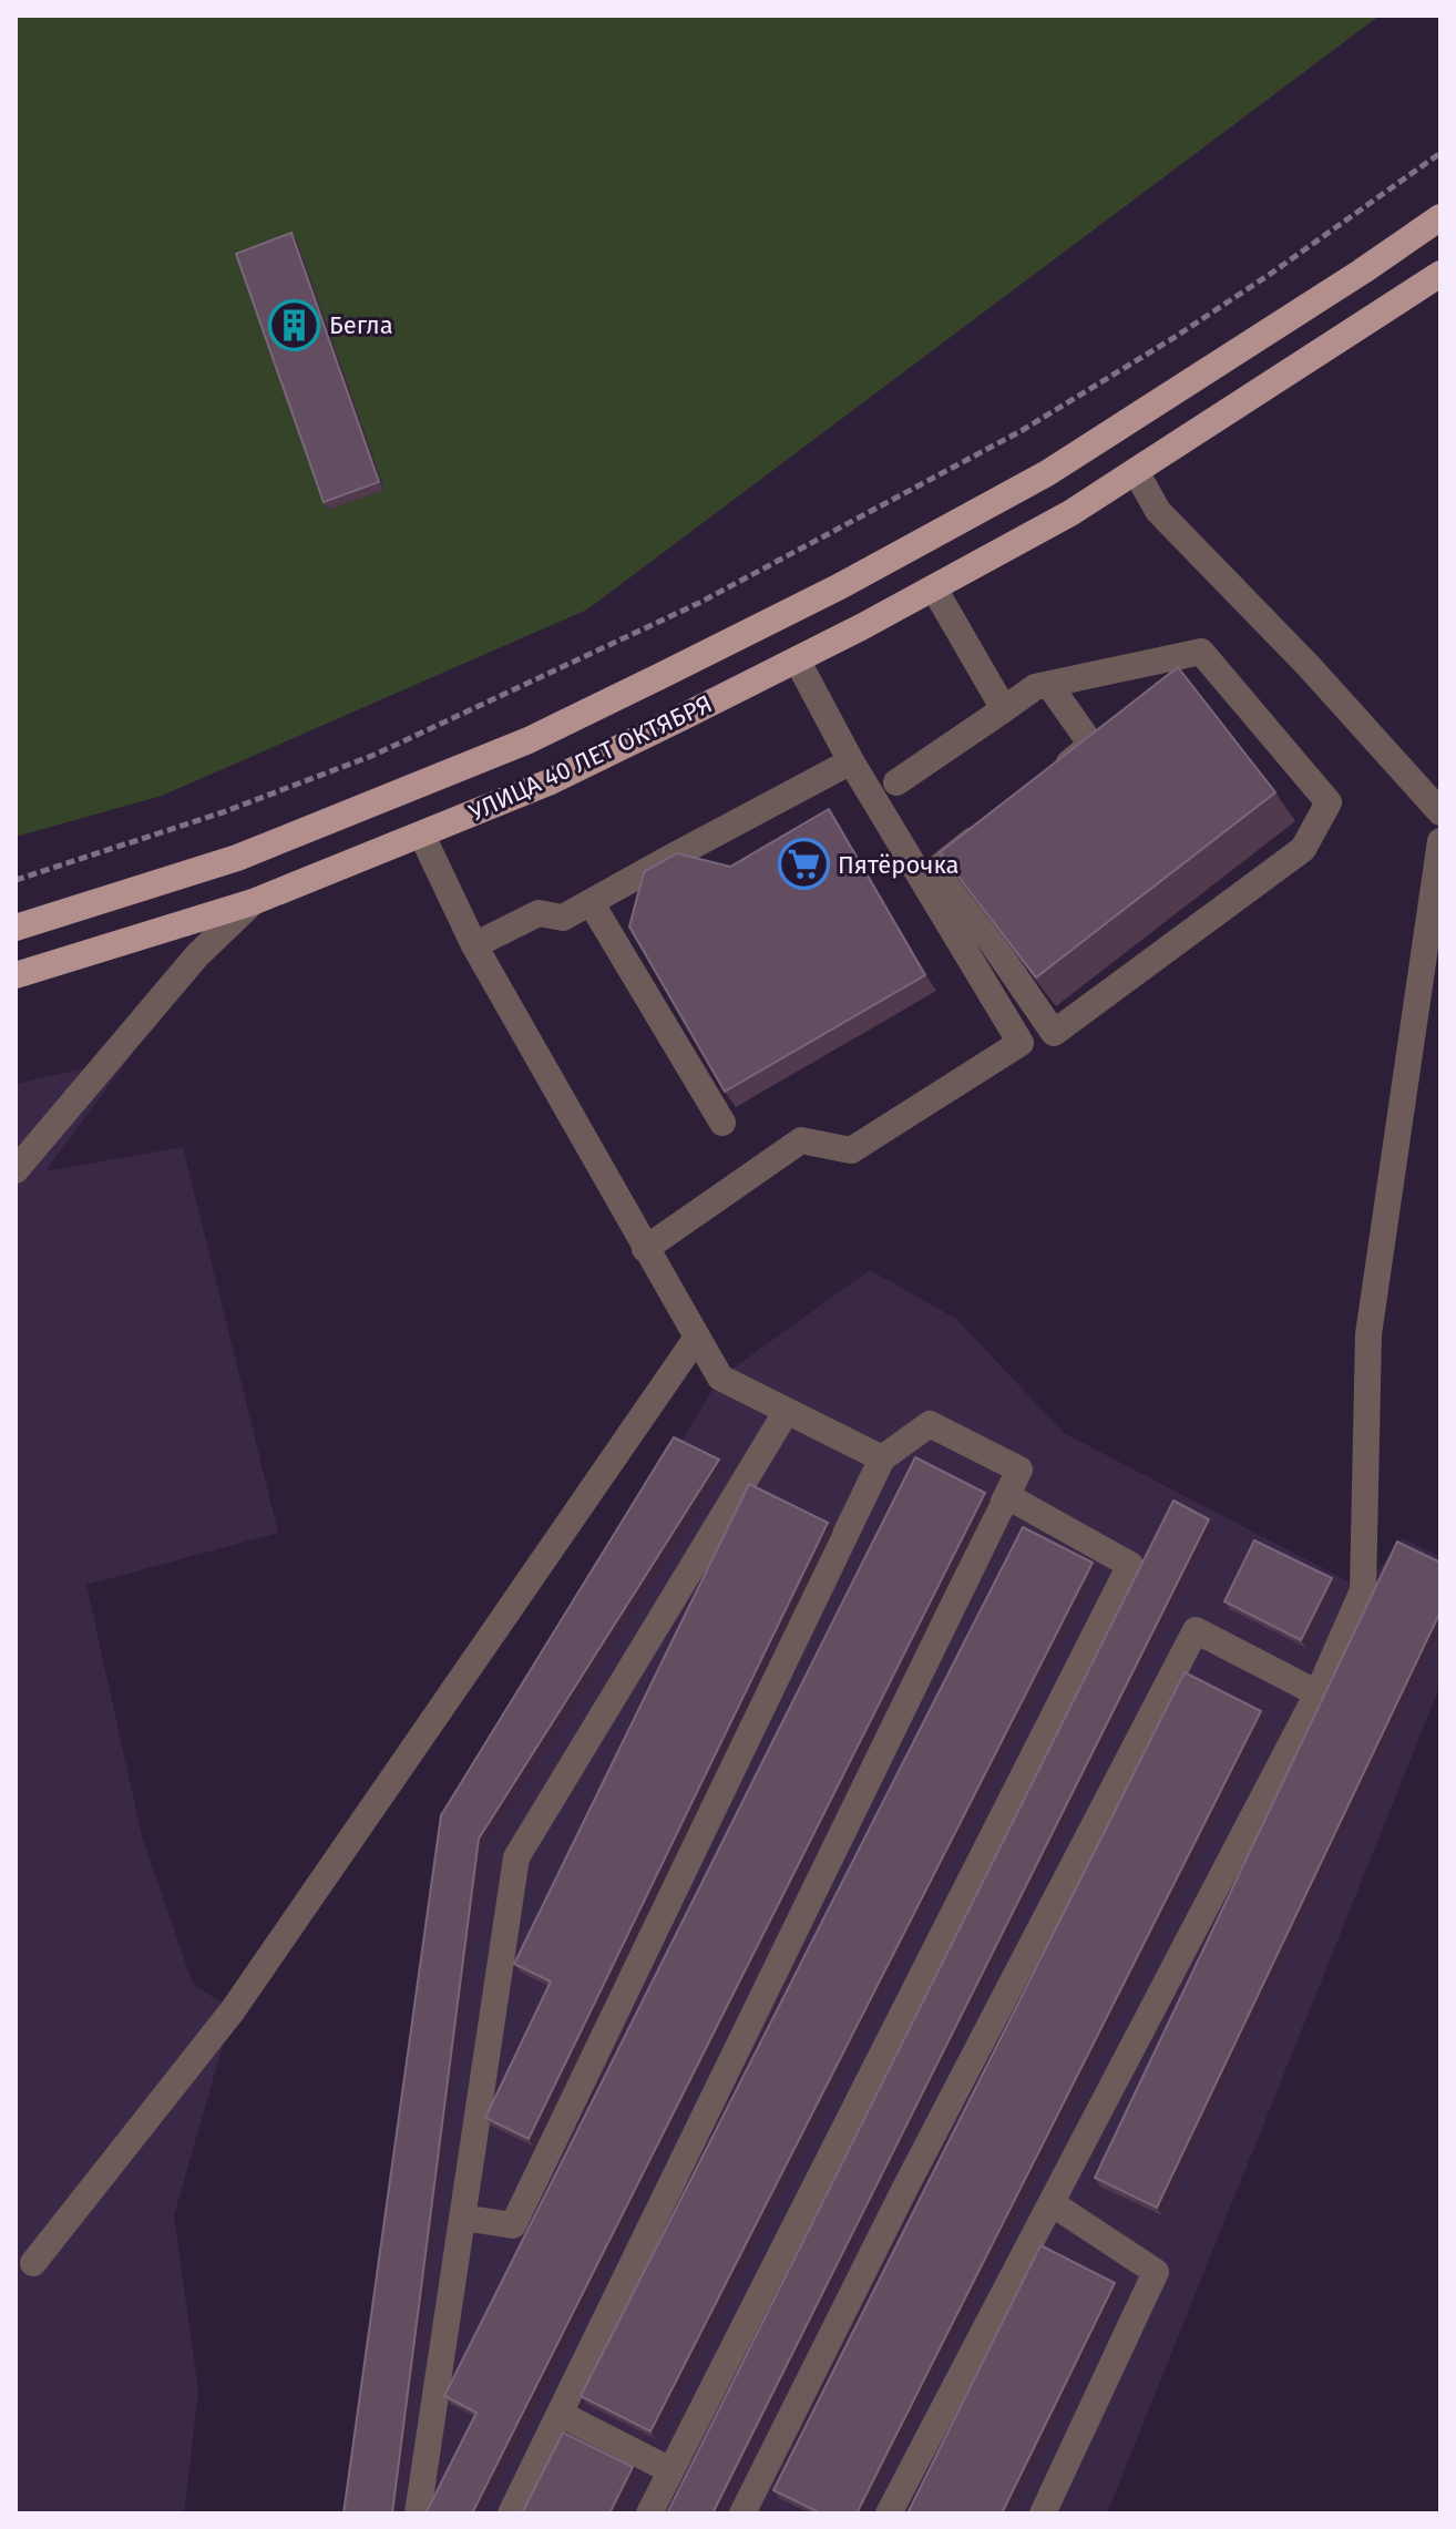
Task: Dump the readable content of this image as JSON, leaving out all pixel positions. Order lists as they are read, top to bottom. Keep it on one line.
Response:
{"streets":{"main road":["УЛИЦА 40 ЛЕТ ОКТЯБРЯ"]},"places":{"building":["Бегла"],"supermarket":["Пятёрочка"]}}
